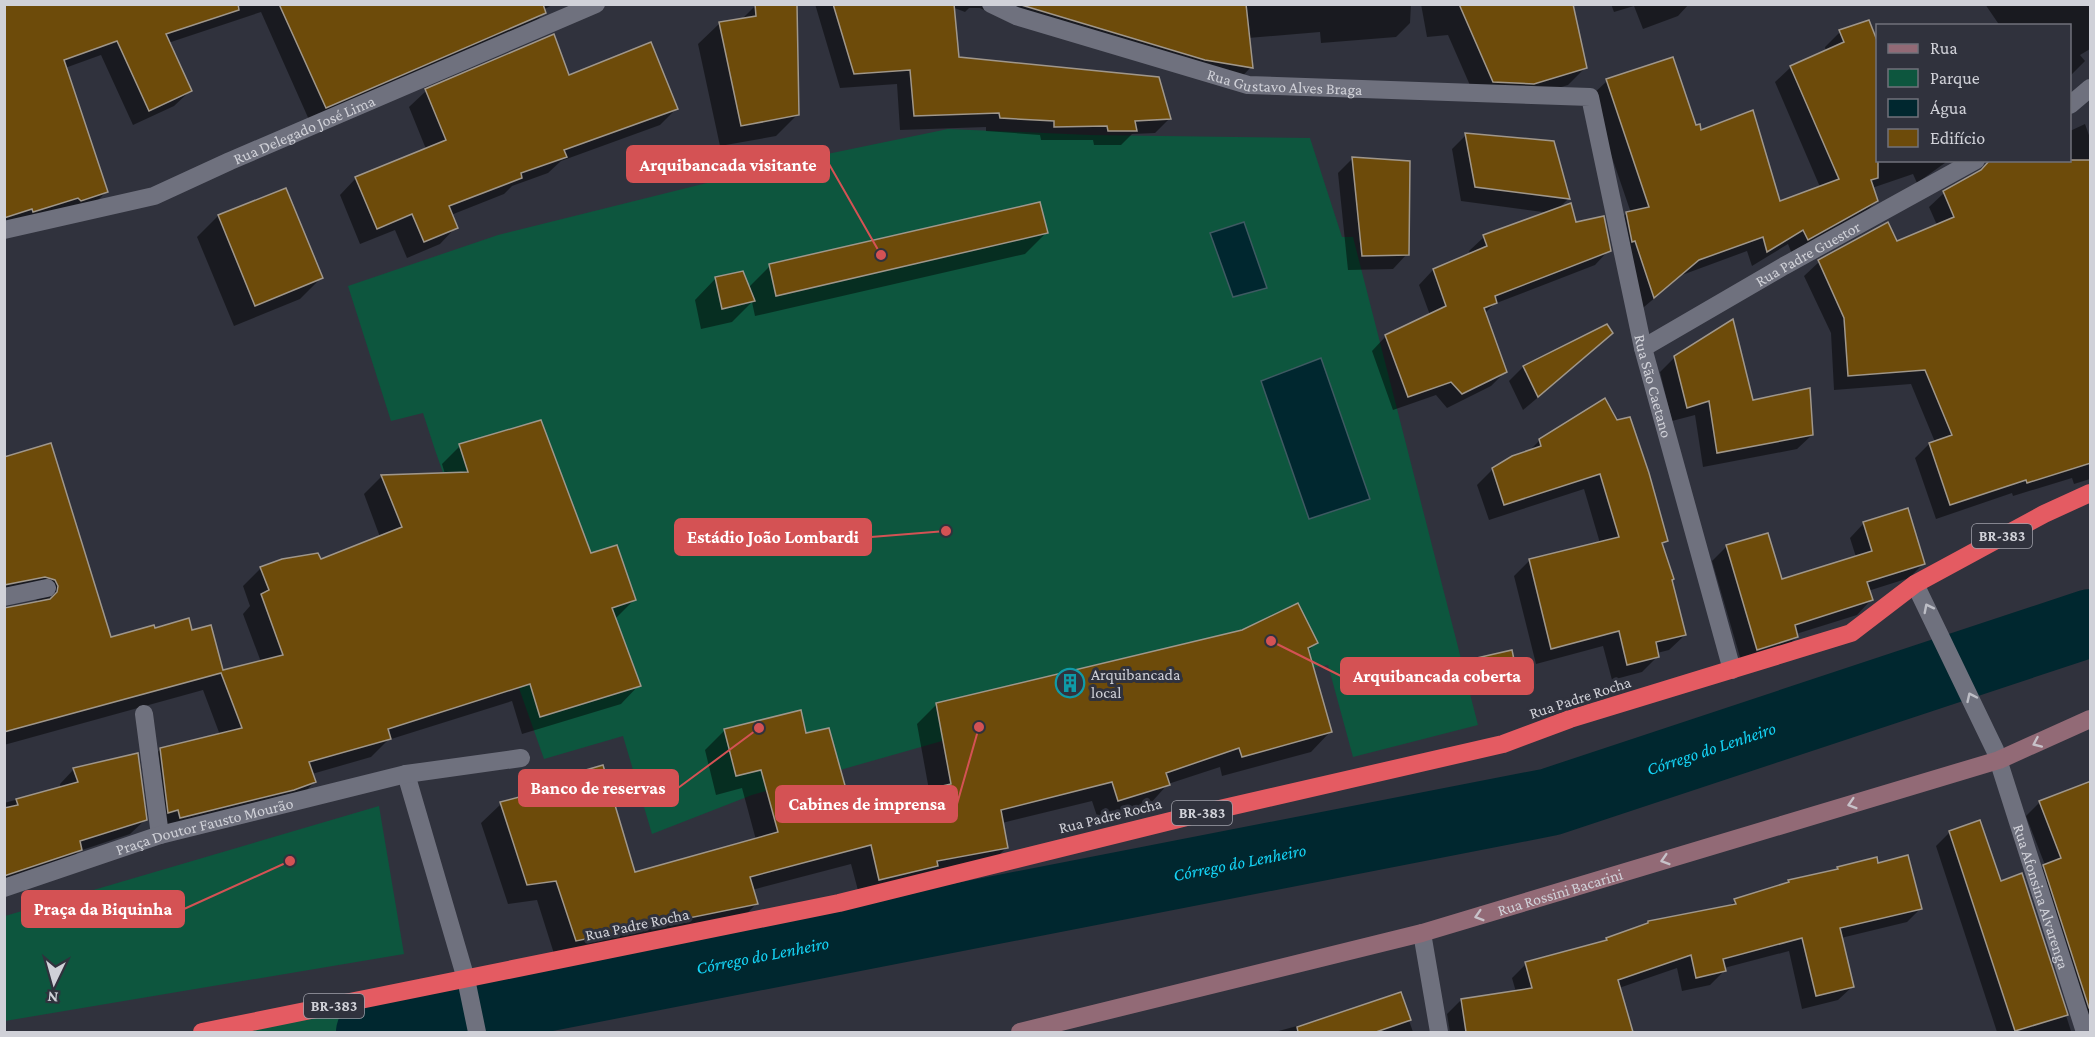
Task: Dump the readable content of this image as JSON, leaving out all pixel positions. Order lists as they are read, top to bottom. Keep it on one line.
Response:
{"streets":{"highway":["BR-383","Rua Padre Rocha"],"main road":["Rua Rossini Bacarini"],"street":["Rua Gustavo Alves Braga","Rua Delegado José Lima","Rua Padre Guestor","Rua São Caetano","Praça Doutor Fausto Mourão","Rua Afonsina Alvarenga"]},"crossings":[["Rua Gustavo Alves Braga","Rua São Caetano"],["Rua Padre Guestor","Rua São Caetano"],["Rua São Caetano","Rua Padre Rocha"],["Rua Padre Rocha","Rua Afonsina Alvarenga"],["Rua Rossini Bacarini","Rua Afonsina Alvarenga"]],"one_way":["Rua Rossini Bacarini","Rua Afonsina Alvarenga"],"water":["Córrego do Lenheiro"],"places":{"other":["Arquibancada visitante","Estádio João Lombardi","Arquibancada coberta","Cabines de imprensa","Banco de reservas","Praça da Biquinha"],"building":["Arquibancada local"]},"legend":["Rua","Parque","Água","Edifício"],"north":"bottom"}
